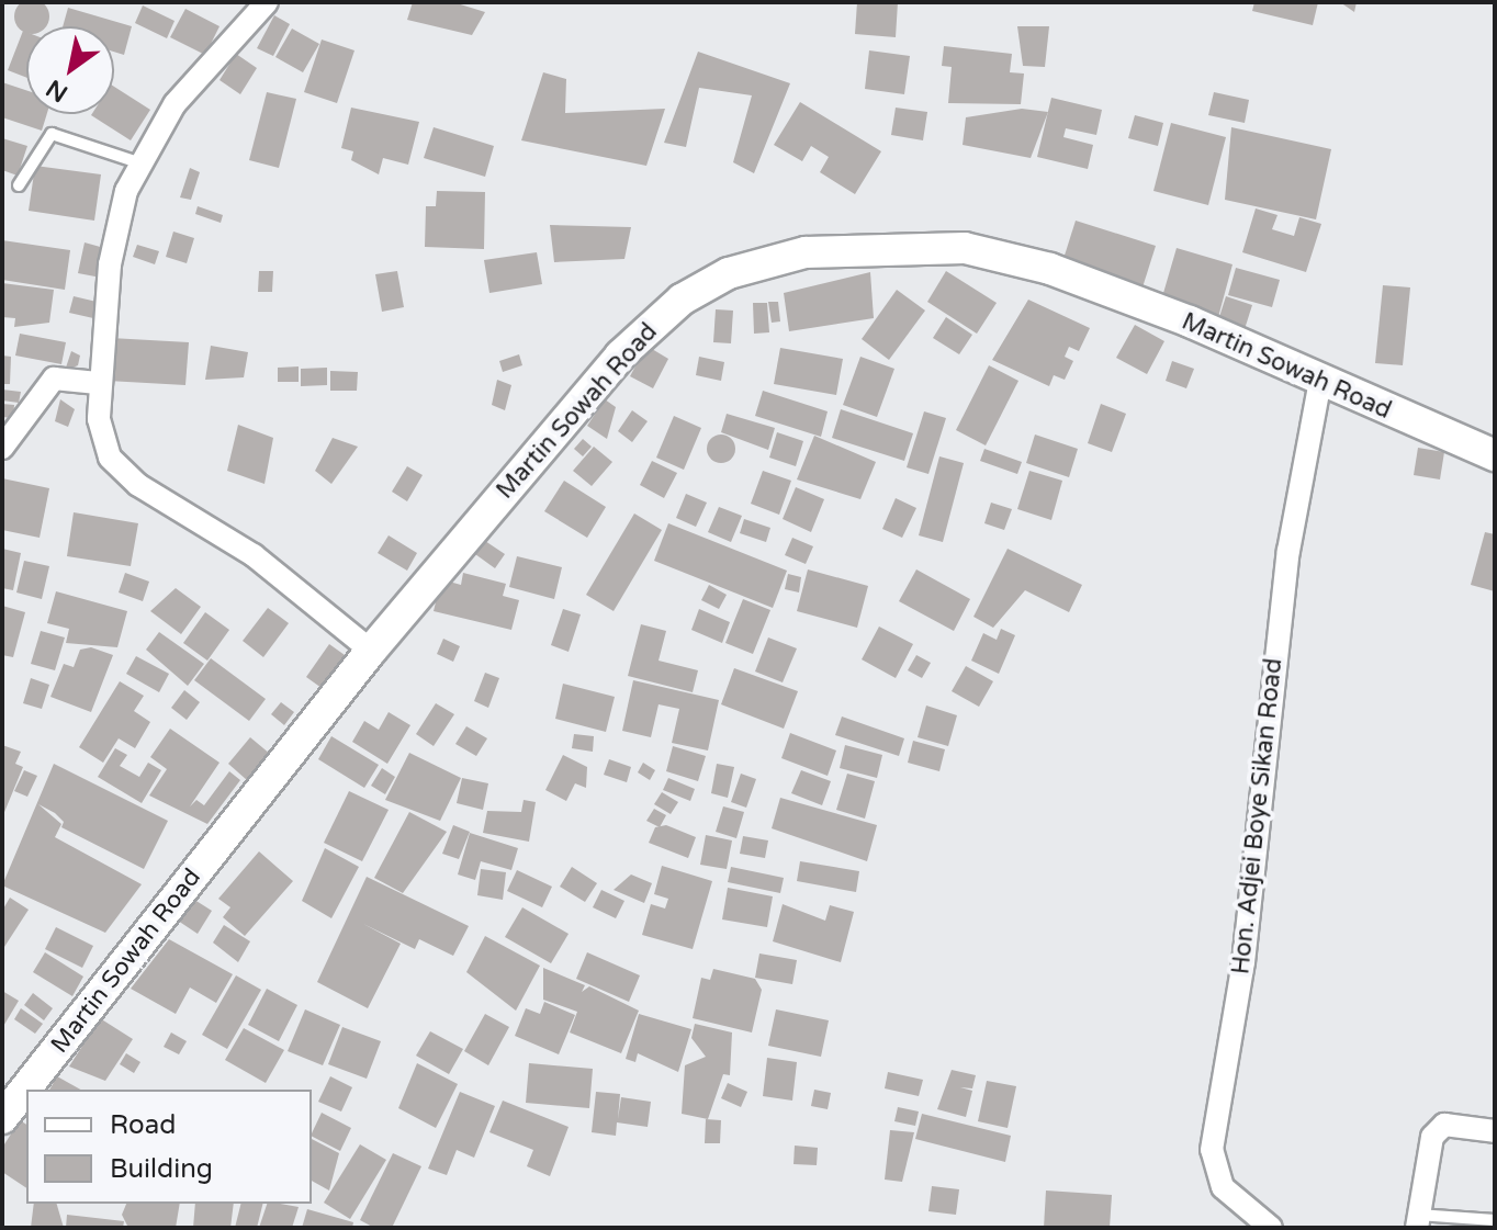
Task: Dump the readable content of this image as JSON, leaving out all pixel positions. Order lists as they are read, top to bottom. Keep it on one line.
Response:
{"streets":{"street":["Martin Sowah Road","Hon. Adjei Boye Sikan Road"]},"crossings":[["Martin Sowah Road","Hon. Adjei Boye Sikan Road"]],"legend":["Road","Building"],"north":"bottom left"}
